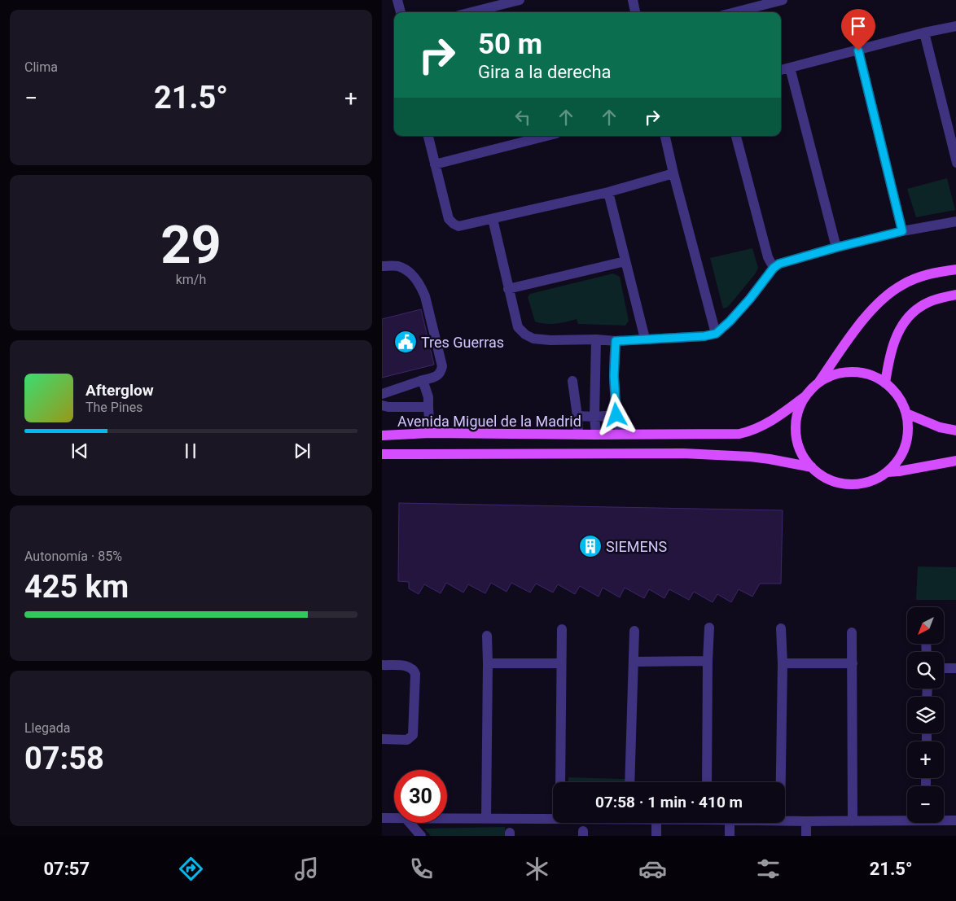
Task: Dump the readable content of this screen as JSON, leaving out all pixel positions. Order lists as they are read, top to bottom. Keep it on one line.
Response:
{"streets":{"main road":["Avenida Miguel de la Madrid"]},"places":{"public building":["Tres Guerras"],"building":["SIEMENS"]},"north":"bottom left","page":{"tile":["Clima",["29","km/h"],["Autonomía · 85%","425 km"],["Llegada","07:58"]],"turn":["50 m","Gira a la derecha"],"heat":["−","21.5°","+"],"song":["Afterglow","The Pines"],"map_buttons":["+","−"],"limit":"30","trip":"07:58 · 1 min · 410 m","tabs":["07:57","21.5°"]}}
